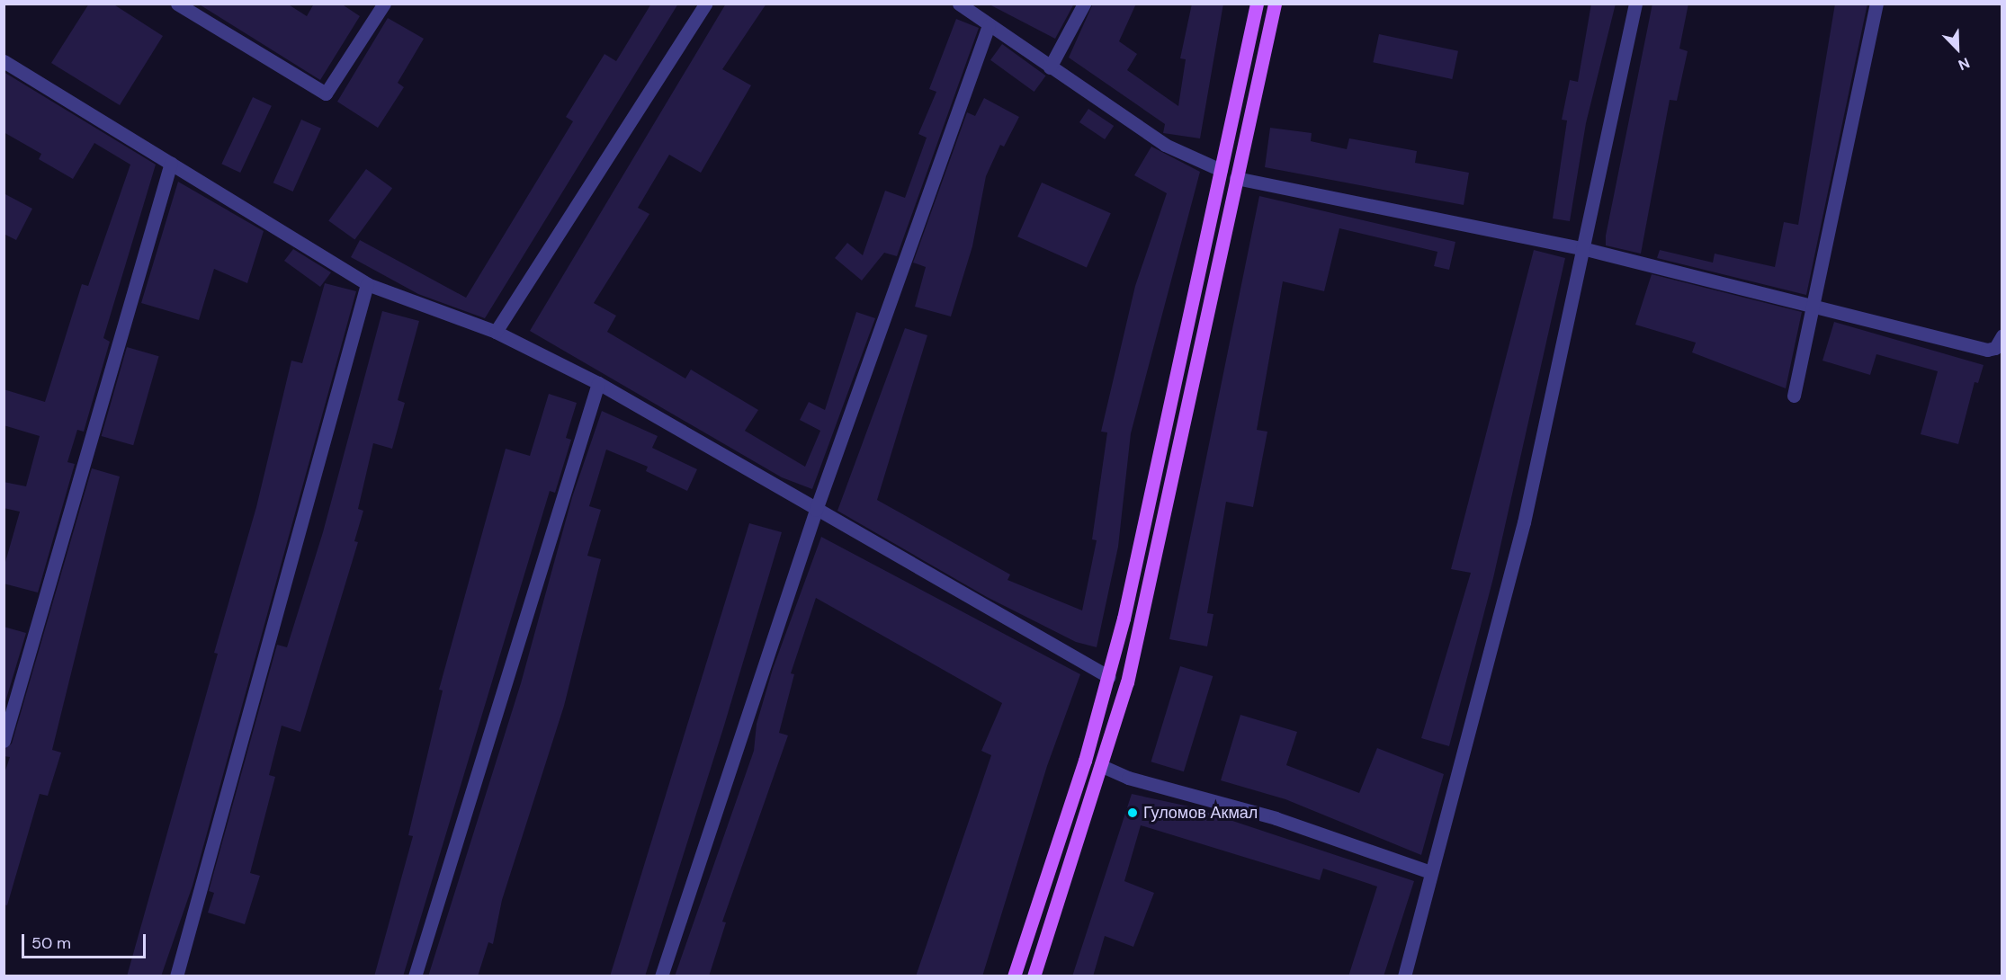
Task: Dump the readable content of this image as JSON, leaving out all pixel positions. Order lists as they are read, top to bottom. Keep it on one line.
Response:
{"places":["Гуломов Акмал"],"scale_bar":"50 m","north":"bottom right"}
